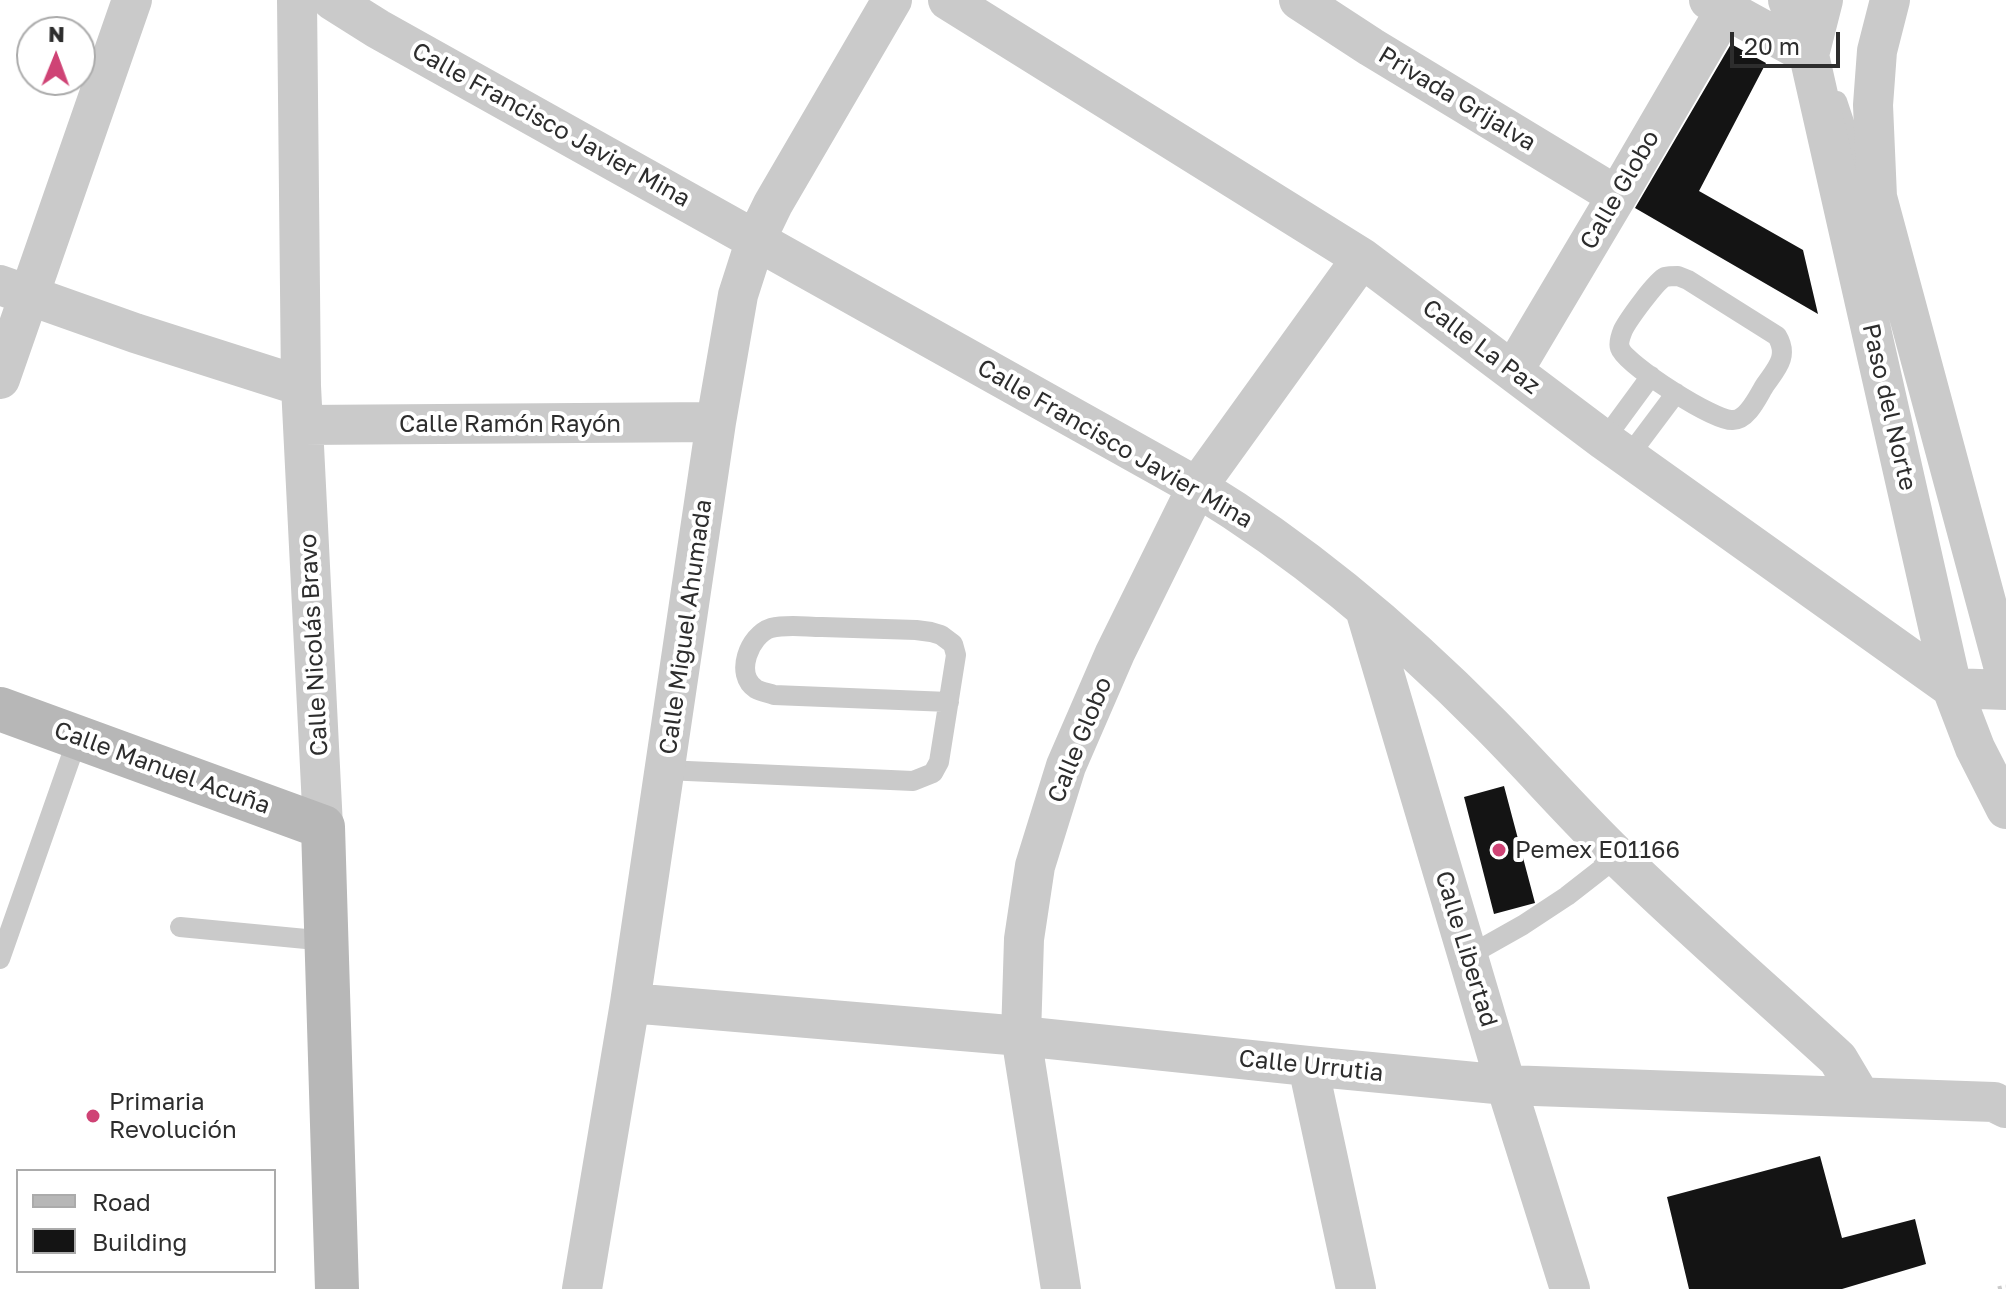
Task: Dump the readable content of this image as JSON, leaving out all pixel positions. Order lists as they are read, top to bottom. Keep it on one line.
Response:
{"streets":{"main road":["Calle Nicolás Bravo","Calle Manuel Acuña"],"street":["Privada Grijalva","Calle Francisco Javier Mina","Calle Globo","Calle La Paz","Paso del Norte","Calle Ramón Rayón","Calle Miguel Ahumada","Calle Libertad","Calle Urrutia"]},"crossings":[["Privada Grijalva","Calle Globo"],["Calle Francisco Javier Mina","Calle Globo"],["Calle Francisco Javier Mina","Calle Miguel Ahumada"],["Calle Francisco Javier Mina","Calle Libertad"],["Calle Francisco Javier Mina","Calle Urrutia"],["Calle Globo","Calle La Paz"],["Calle Globo","Calle Urrutia"],["Calle La Paz","Paso del Norte"],["Calle Ramón Rayón","Calle Miguel Ahumada"],["Calle Ramón Rayón","Calle Nicolás Bravo"],["Calle Miguel Ahumada","Calle Urrutia"],["Calle Nicolás Bravo","Calle Manuel Acuña"],["Calle Libertad","Calle Urrutia"]],"places":["Pemex E01166","Primaria Revolución"],"legend":["Road","Building"],"scale_bar":"20 m","north":"top"}
